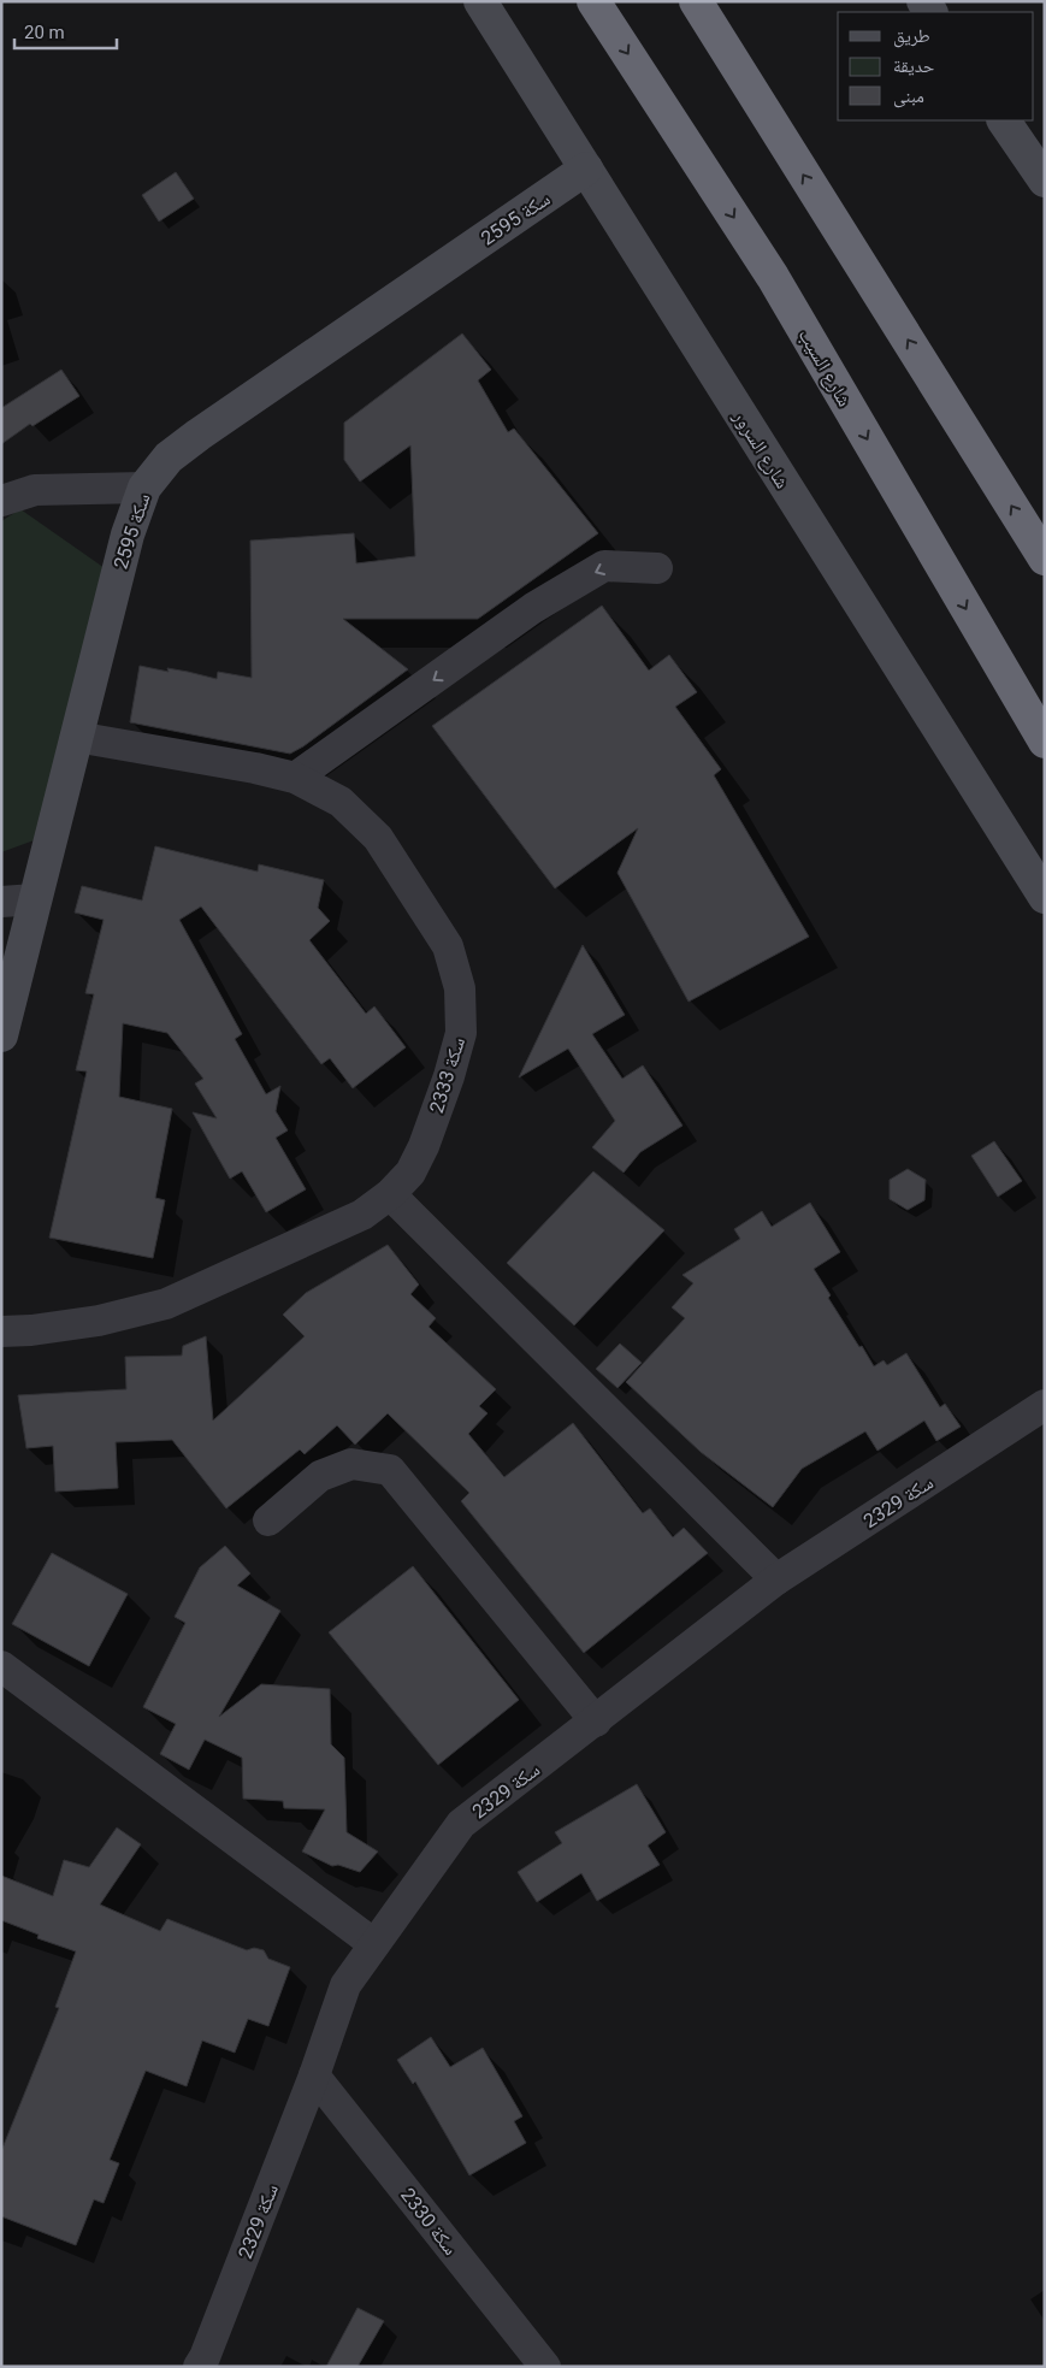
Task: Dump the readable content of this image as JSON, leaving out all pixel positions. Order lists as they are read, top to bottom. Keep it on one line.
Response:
{"streets":{"highway":["شارع السيب"],"street":["سكة 2595","شارع السرور","سكة 2333","سكة 2329","سكة 2330"]},"crossings":[["سكة 2595","شارع السرور"],["سكة 2595","سكة 2333"],["سكة 2329","سكة 2330"]],"legend":["طريق","حديقة","مبنى"],"scale_bar":"20 m"}
